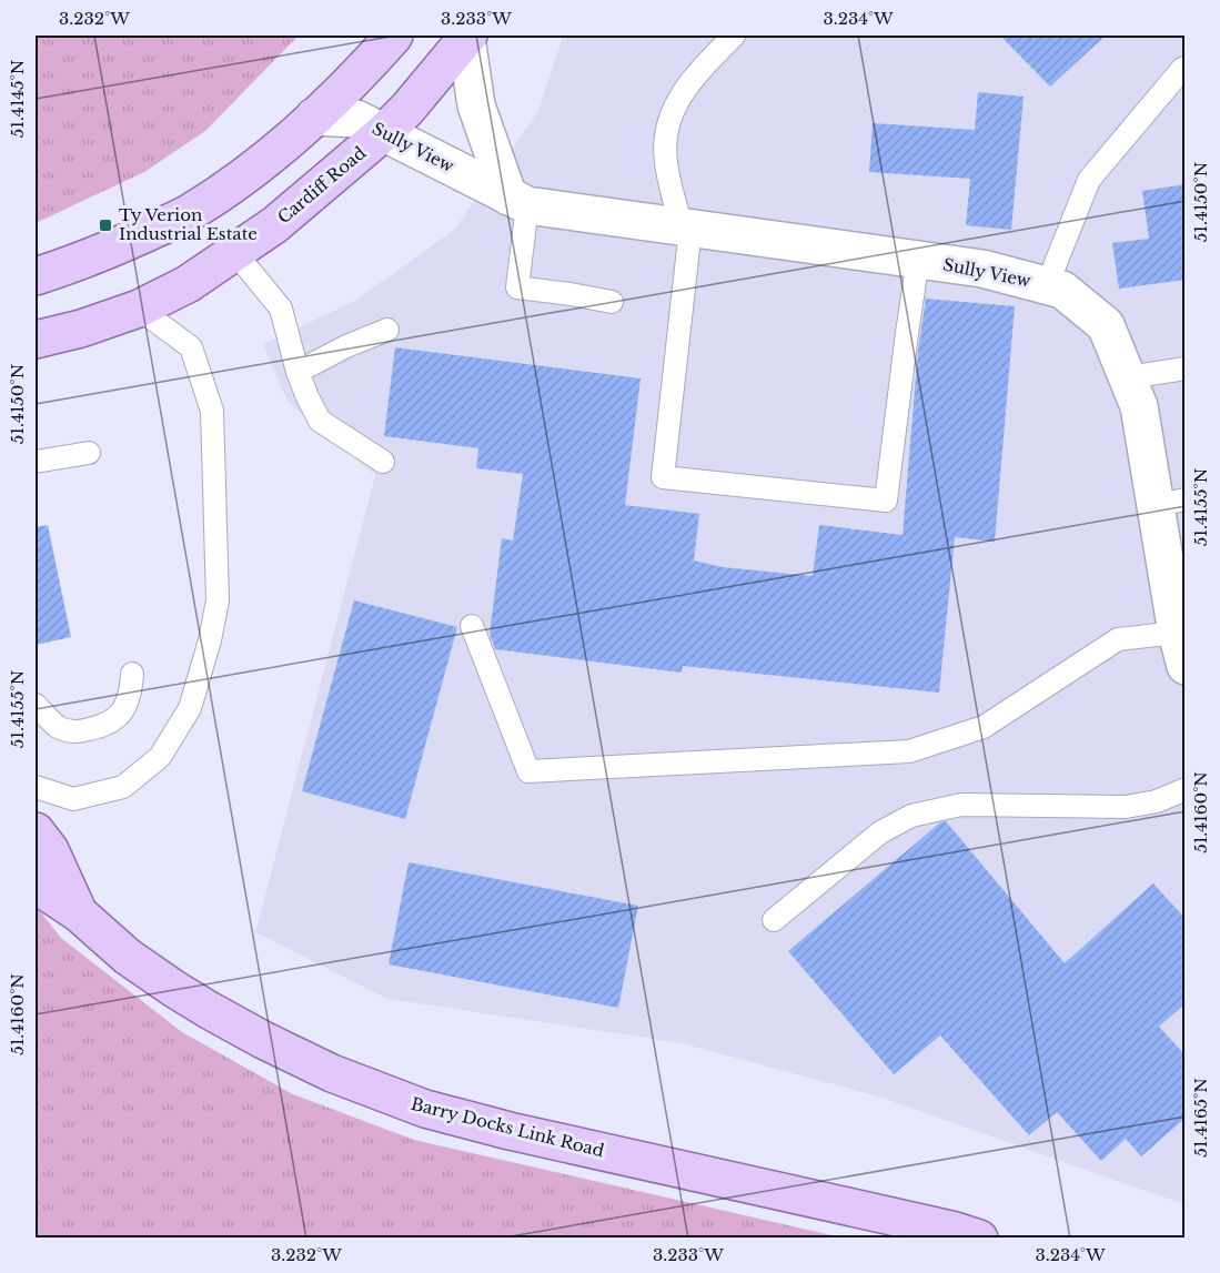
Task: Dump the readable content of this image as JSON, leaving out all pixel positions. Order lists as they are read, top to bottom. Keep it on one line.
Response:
{"streets":{"main road":["Cardiff Road","Barry Docks Link Road"],"street":["Sully View"]},"crossings":[["Sully View","Cardiff Road"]],"places":{"transit":["Ty Verion Industrial Estate"]},"coordinates":["3.232°W","3.233°W","3.234°W","51.4145°N","51.4150°N","51.4155°N","51.4160°N","51.4165°N"]}
